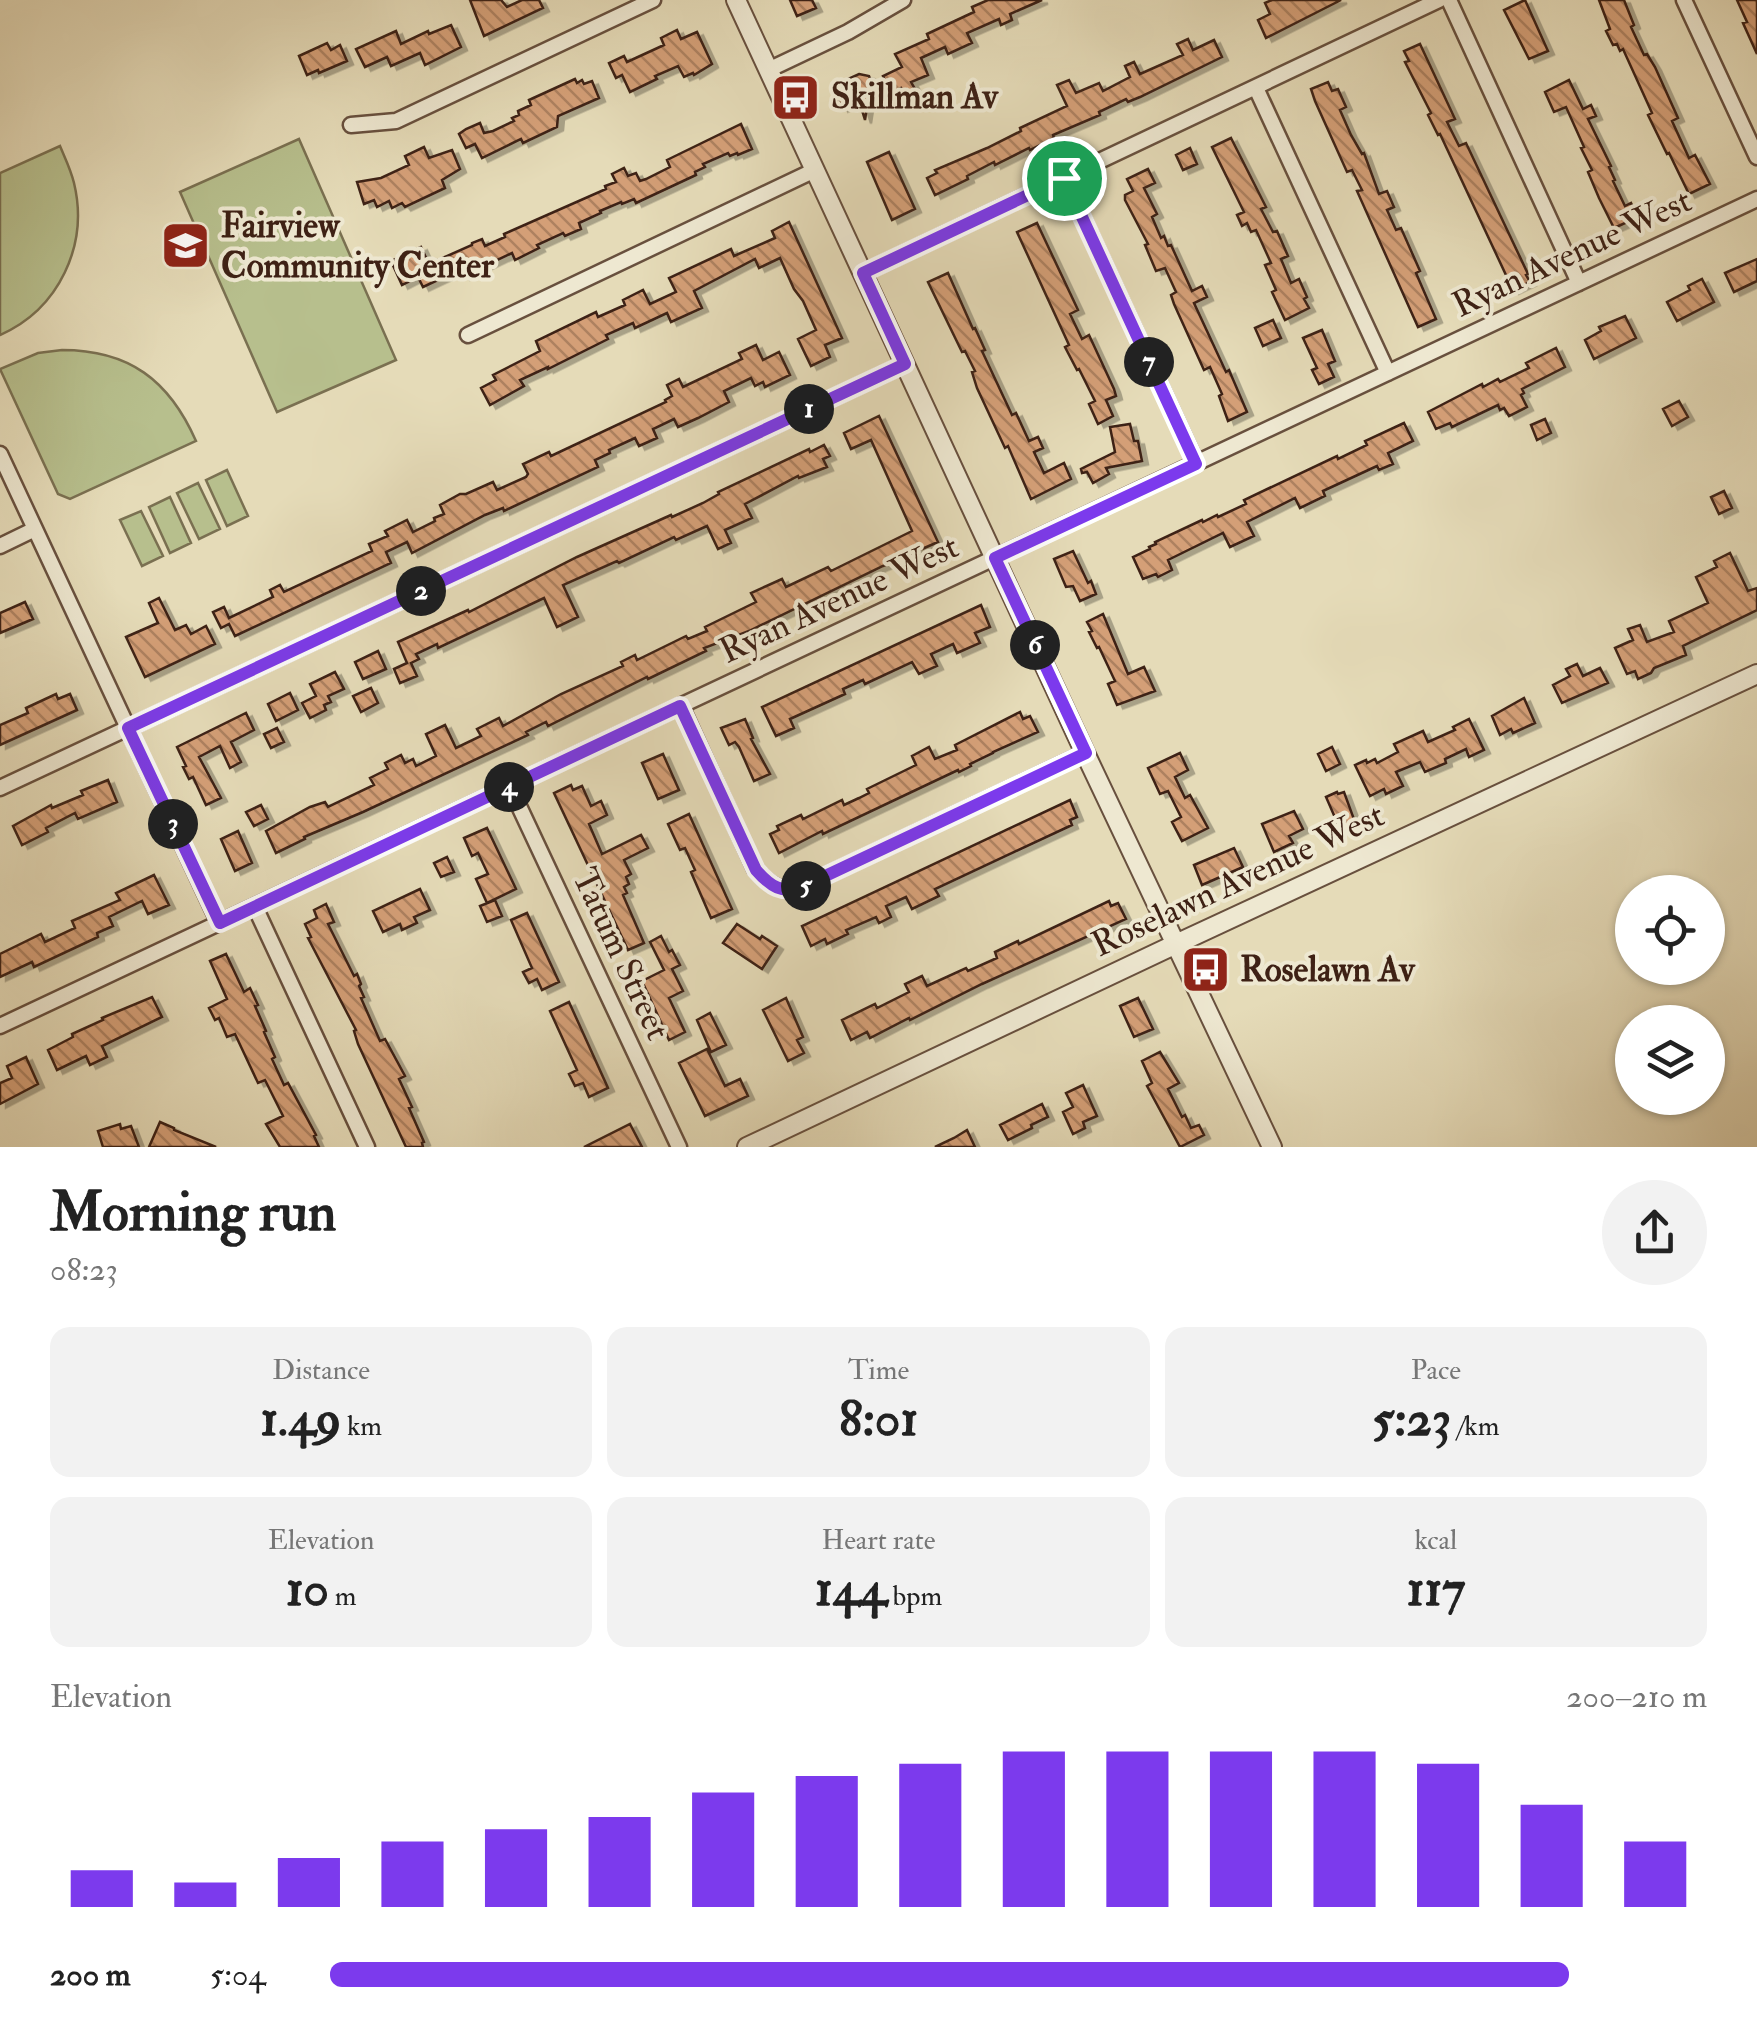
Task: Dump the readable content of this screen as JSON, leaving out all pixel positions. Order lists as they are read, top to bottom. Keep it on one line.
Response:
{"streets":{"street":["Ryan Avenue West","Roselawn Avenue West","Tatum Street"]},"crossings":[["Ryan Avenue West","Tatum Street"]],"places":{"bus stop":["Skillman Av","Roselawn Av"],"school or university":["Fairview Community Center"]},"page":{"pins":["7","1","2","6","4","3","5"],"heading":["Morning run","08:23"],"stats":[["Distance","1.49 km"],["Time","8:01"],["Pace","5:23 /km"],["Elevation","10 m"],["Heart rate","144 bpm"],["kcal","117"]],"chart":["Elevation","200–210 m"],"list":[{"name":"200 m","note":"5:04"}]}}
